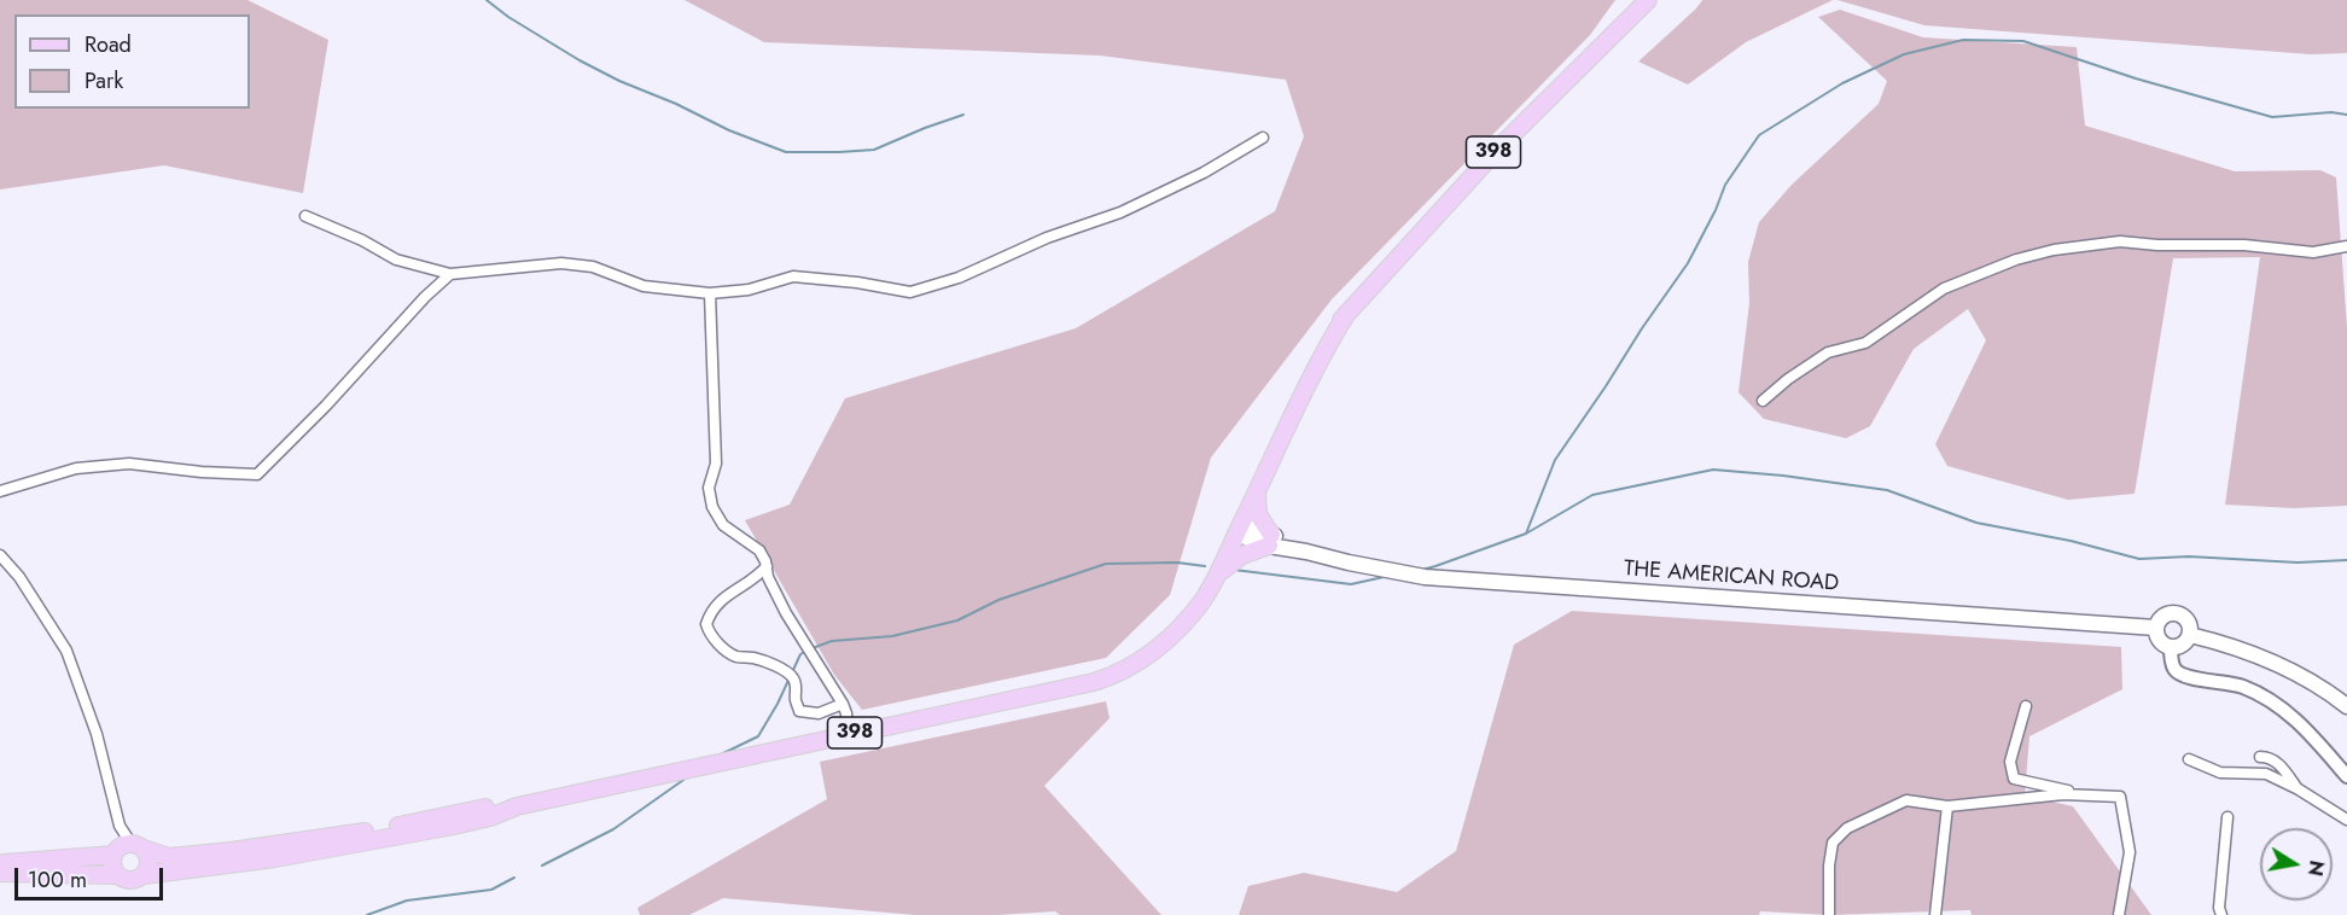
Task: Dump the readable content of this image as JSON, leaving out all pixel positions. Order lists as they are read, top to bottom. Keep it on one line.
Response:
{"streets":{"main road":["398","THE AMERICAN ROAD"]},"crossings":[["398","THE AMERICAN ROAD"]],"legend":["Road","Park"],"scale_bar":"100 m","north":"right"}
